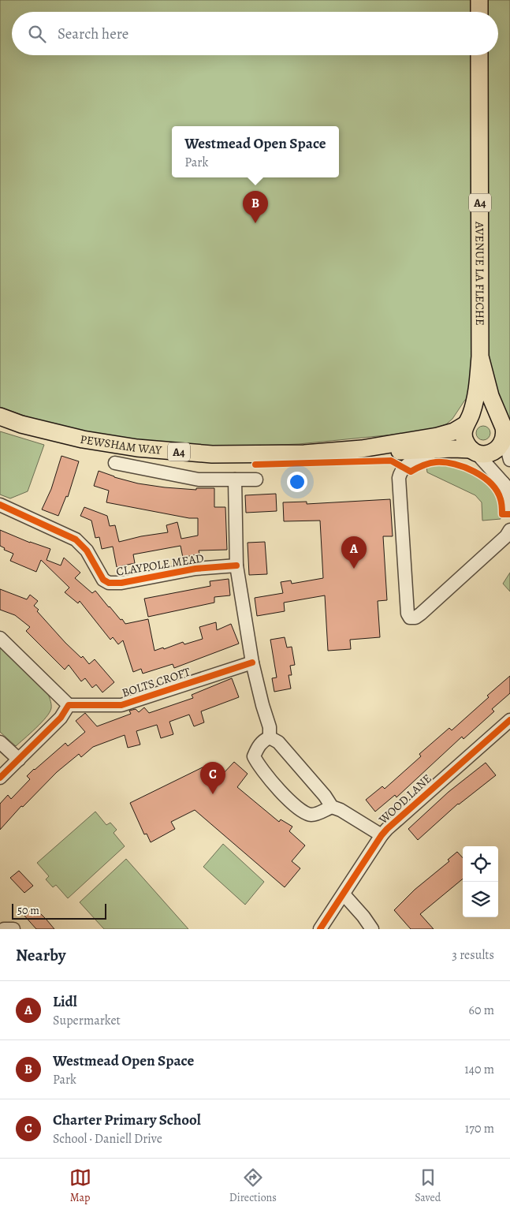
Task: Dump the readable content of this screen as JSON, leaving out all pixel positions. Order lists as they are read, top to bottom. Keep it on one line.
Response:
{"streets":{"main road":["A4","AVENUE LA FLECHE","PEWSHAM WAY"],"street":["CLAYPOLE MEAD","BOLTS CROFT","WOOD LANE"]},"crossings":[["A4","AVENUE LA FLECHE"],["A4","PEWSHAM WAY"],["AVENUE LA FLECHE","PEWSHAM WAY"]],"scale_bar":"50 m","page":{"search":"Search here","popup":["Westmead Open Space","Park"],"pins":["B","A","C"],"scale":"50 m","heading":["Nearby","3 results"],"list":[{"mark":"A","name":"Lidl","note":"Supermarket","value":"60 m"},{"mark":"B","name":"Westmead Open Space","note":"Park","value":"140 m"},{"mark":"C","name":"Charter Primary School","note":"School · Daniell Drive","value":"170 m"}],"nav":["Map","Directions","Saved"]}}
